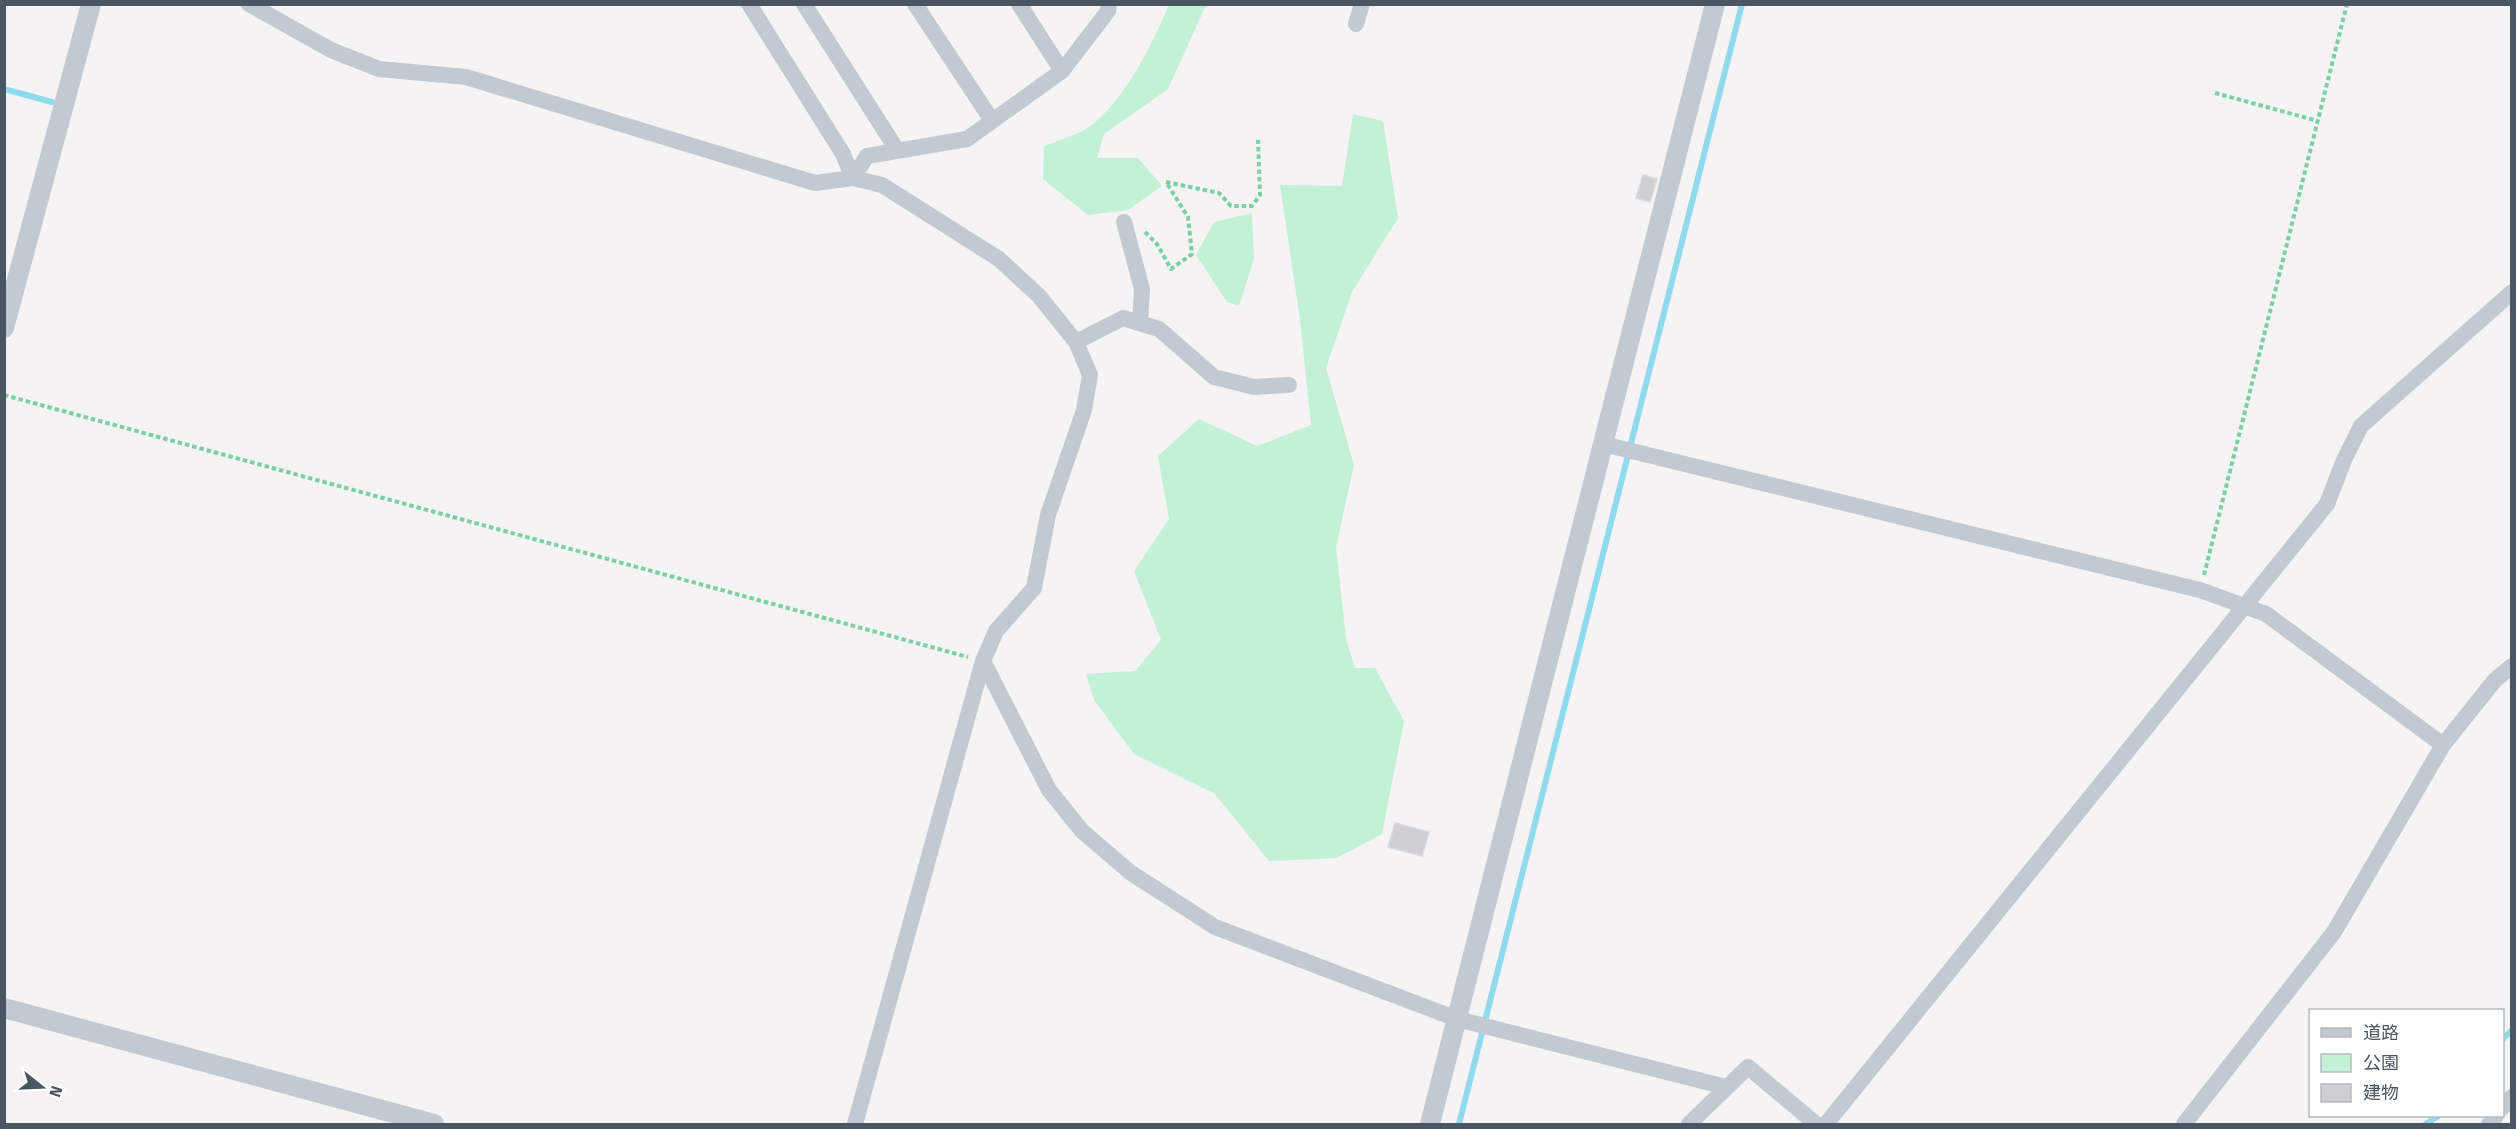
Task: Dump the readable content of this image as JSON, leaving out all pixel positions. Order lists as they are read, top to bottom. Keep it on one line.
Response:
{"legend":["道路","公園","建物"],"north":"right"}
